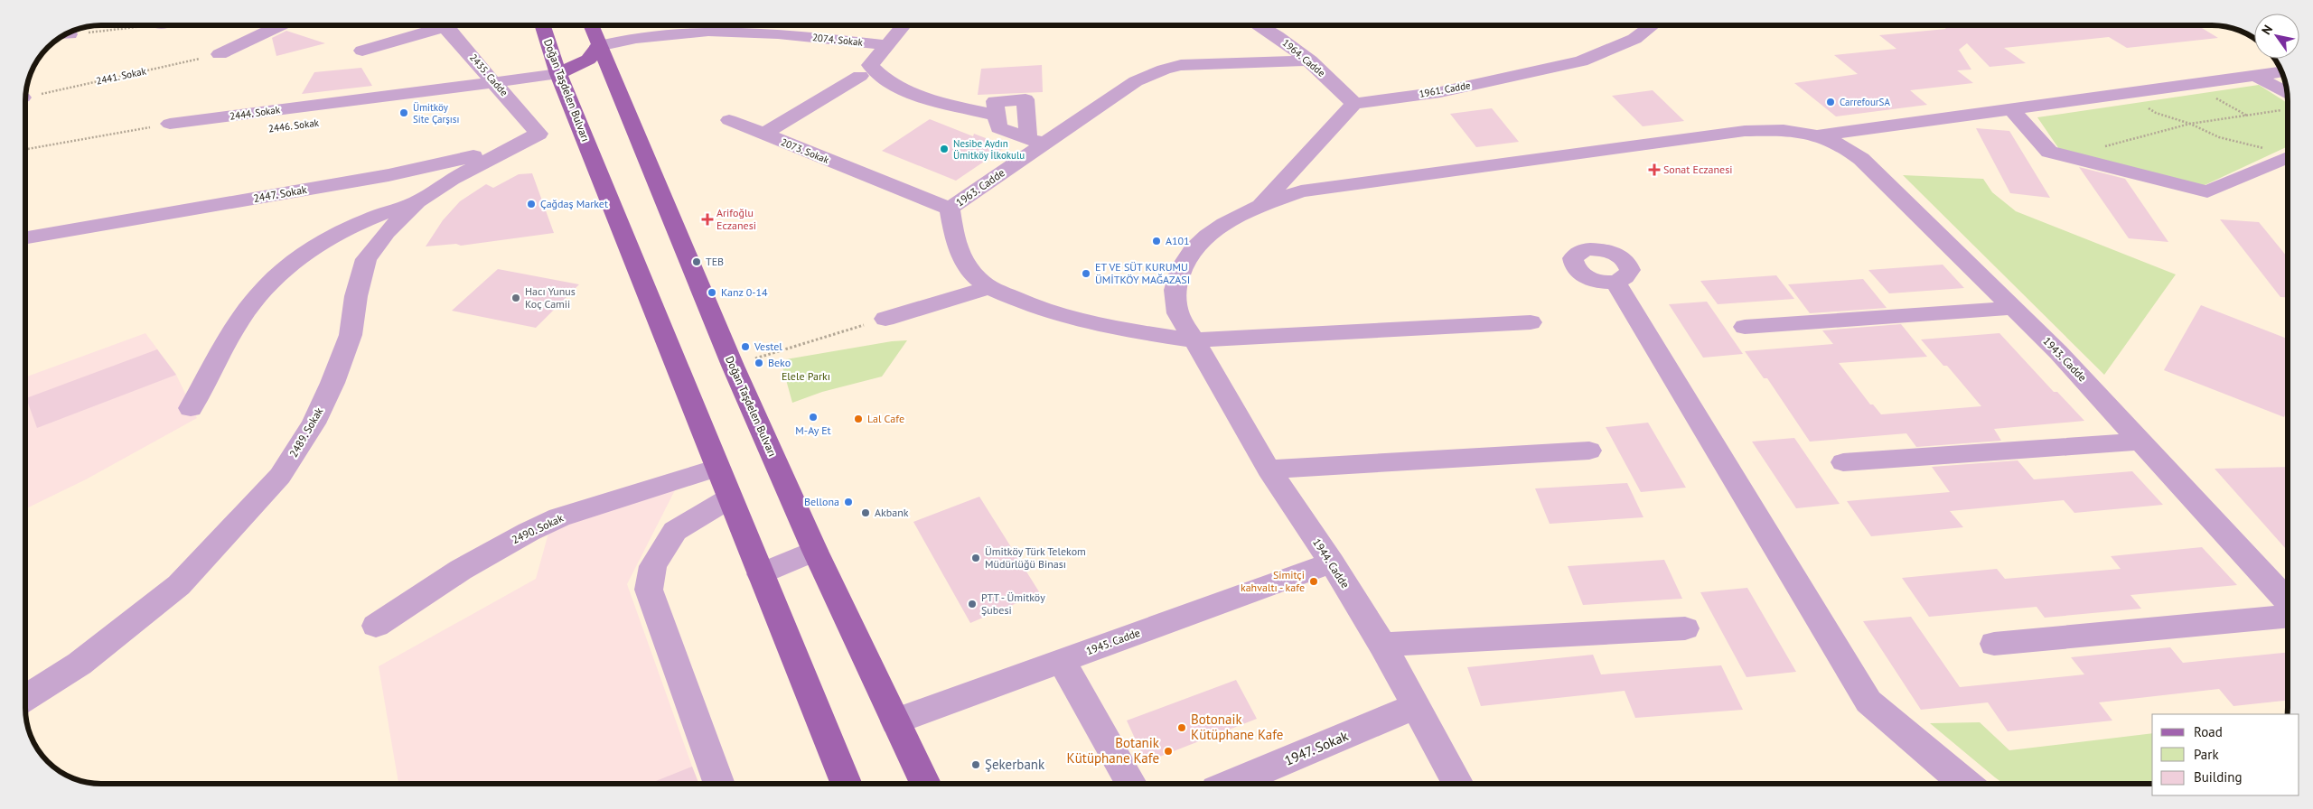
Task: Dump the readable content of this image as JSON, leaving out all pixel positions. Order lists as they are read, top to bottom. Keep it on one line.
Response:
{"streets":{"main road":["Doğan Taşdelen Bulvarı"],"street":["2074. Sokak","1964. Cadde","2435. Cadde","1961. Cadde","2444. Sokak","2446. Sokak","2073. Sokak","1963. Cadde","2447. Sokak","1943. Cadde","2489. Sokak","2490. Sokak","1944. Cadde","1945. Cadde","1947. Sokak"],"path":["2441. Sokak"]},"crossings":[["2074. Sokak","Doğan Taşdelen Bulvarı"],["2074. Sokak","2073. Sokak"],["1964. Cadde","1961. Cadde"],["1964. Cadde","1963. Cadde"],["2435. Cadde","2446. Sokak"],["2435. Cadde","2447. Sokak"],["2435. Cadde","2489. Sokak"],["Doğan Taşdelen Bulvarı","2490. Sokak"],["Doğan Taşdelen Bulvarı","1945. Cadde"],["2444. Sokak","2446. Sokak"],["2073. Sokak","1963. Cadde"],["1963. Cadde","1944. Cadde"],["2447. Sokak","2489. Sokak"],["1943. Cadde","1944. Cadde"],["1944. Cadde","1945. Cadde"],["1944. Cadde","1947. Sokak"]],"parks":["Elele Parkı"],"places":{"other":["CarrefourSA","Ümitköy Site Çarşısı","Nesibe Aydın Ümitköy İlkokulu","Çağdaş Market","A101","TEB","ET VE SÜT KURUMU ÜMİTKÖY MAĞAZASI","Kanz 0-14","Hacı Yunus Koç Camii","Vestel","Beko","M-Ay Et","Lal Cafe","Bellona","Akbank","Ümitköy Türk Telekom Müdürlüğü Binası","Simitçi kahvaltı - kafe","PTT - Ümitköy Şubesi","Botonaik Kütüphane Kafe","Botanik Kütüphane Kafe","Şekerbank"],"health":["Sonat Eczanesi","Arifoğlu Eczanesi"]},"legend":["Road","Park","Building"],"north":"top left"}
